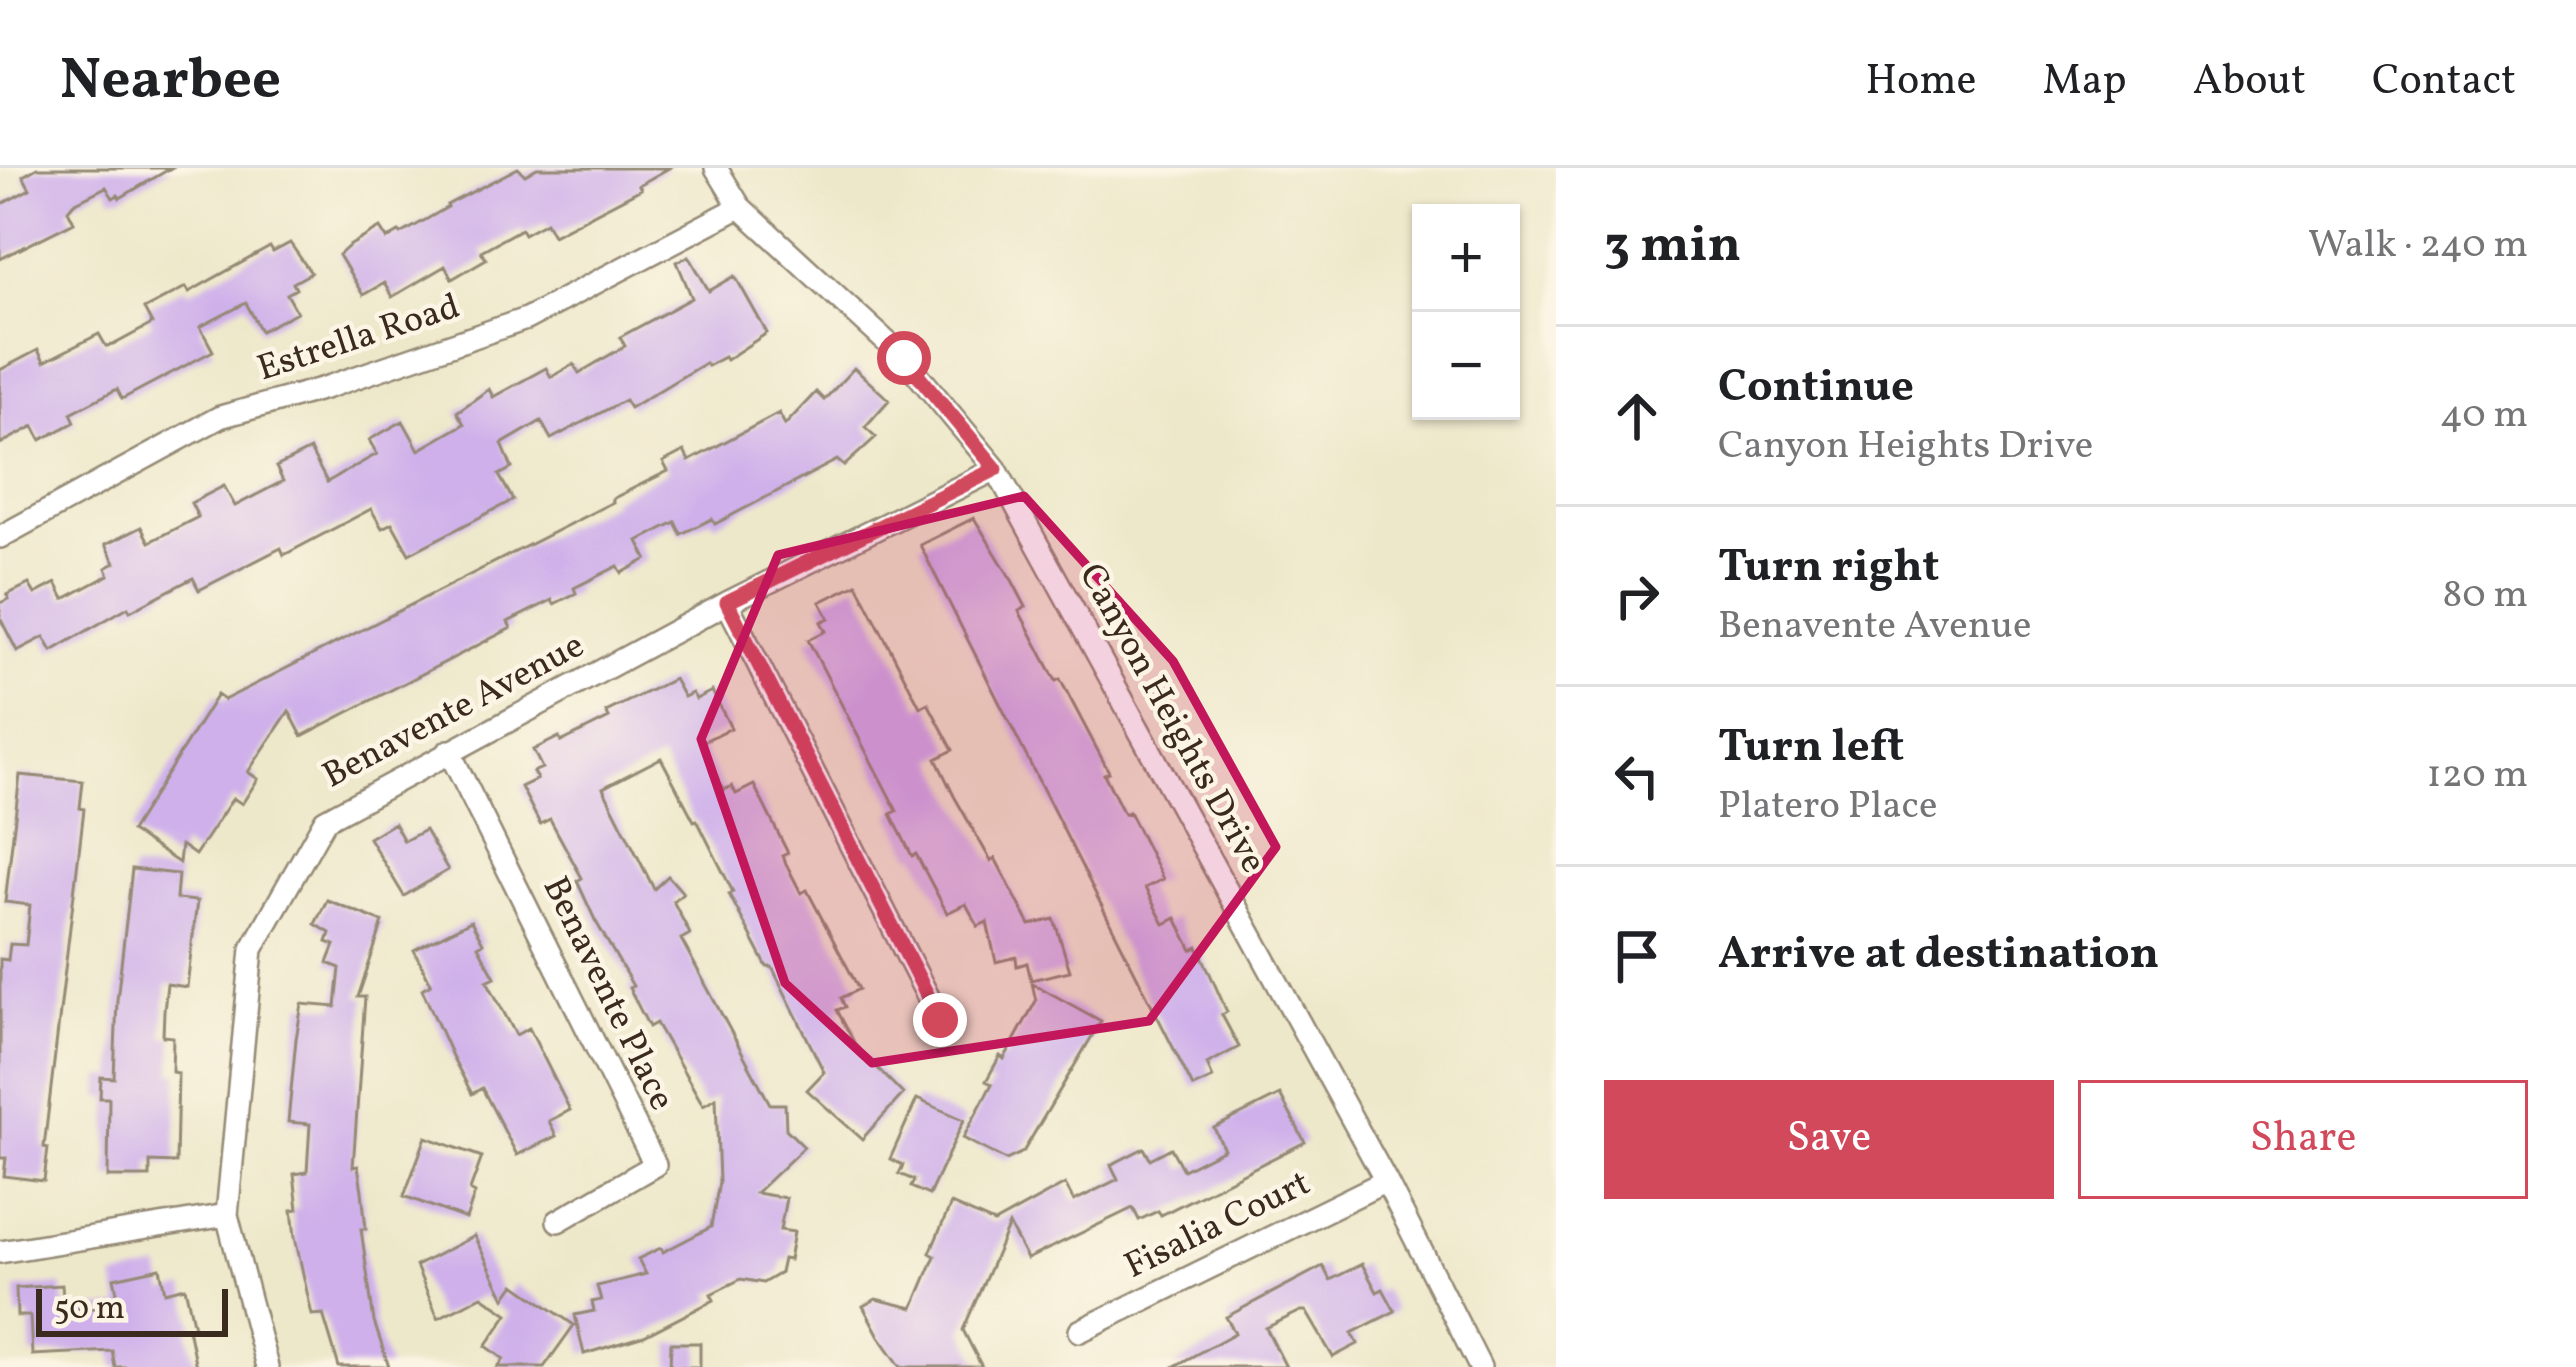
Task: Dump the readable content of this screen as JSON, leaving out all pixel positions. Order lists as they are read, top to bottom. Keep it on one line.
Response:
{"streets":{"street":["Estrella Road","Benavente Avenue","Canyon Heights Drive","Benavente Place","Fisalia Court"]},"crossings":[["Estrella Road","Canyon Heights Drive"],["Benavente Avenue","Canyon Heights Drive"],["Benavente Avenue","Benavente Place"],["Canyon Heights Drive","Fisalia Court"]],"scale_bar":"50 m","page":{"header":"Nearbee","nav":["Home","Map","About","Contact"],"heading":["3 min","Walk · 240 m"],"map_buttons":["+","−"],"list":[["Continue","Canyon Heights Drive","40 m"],["Turn right","Benavente Avenue","80 m"],["Turn left","Platero Place","120 m"],"Arrive at destination"],"buttons":["Save","Share"],"scale":"50 m"}}
